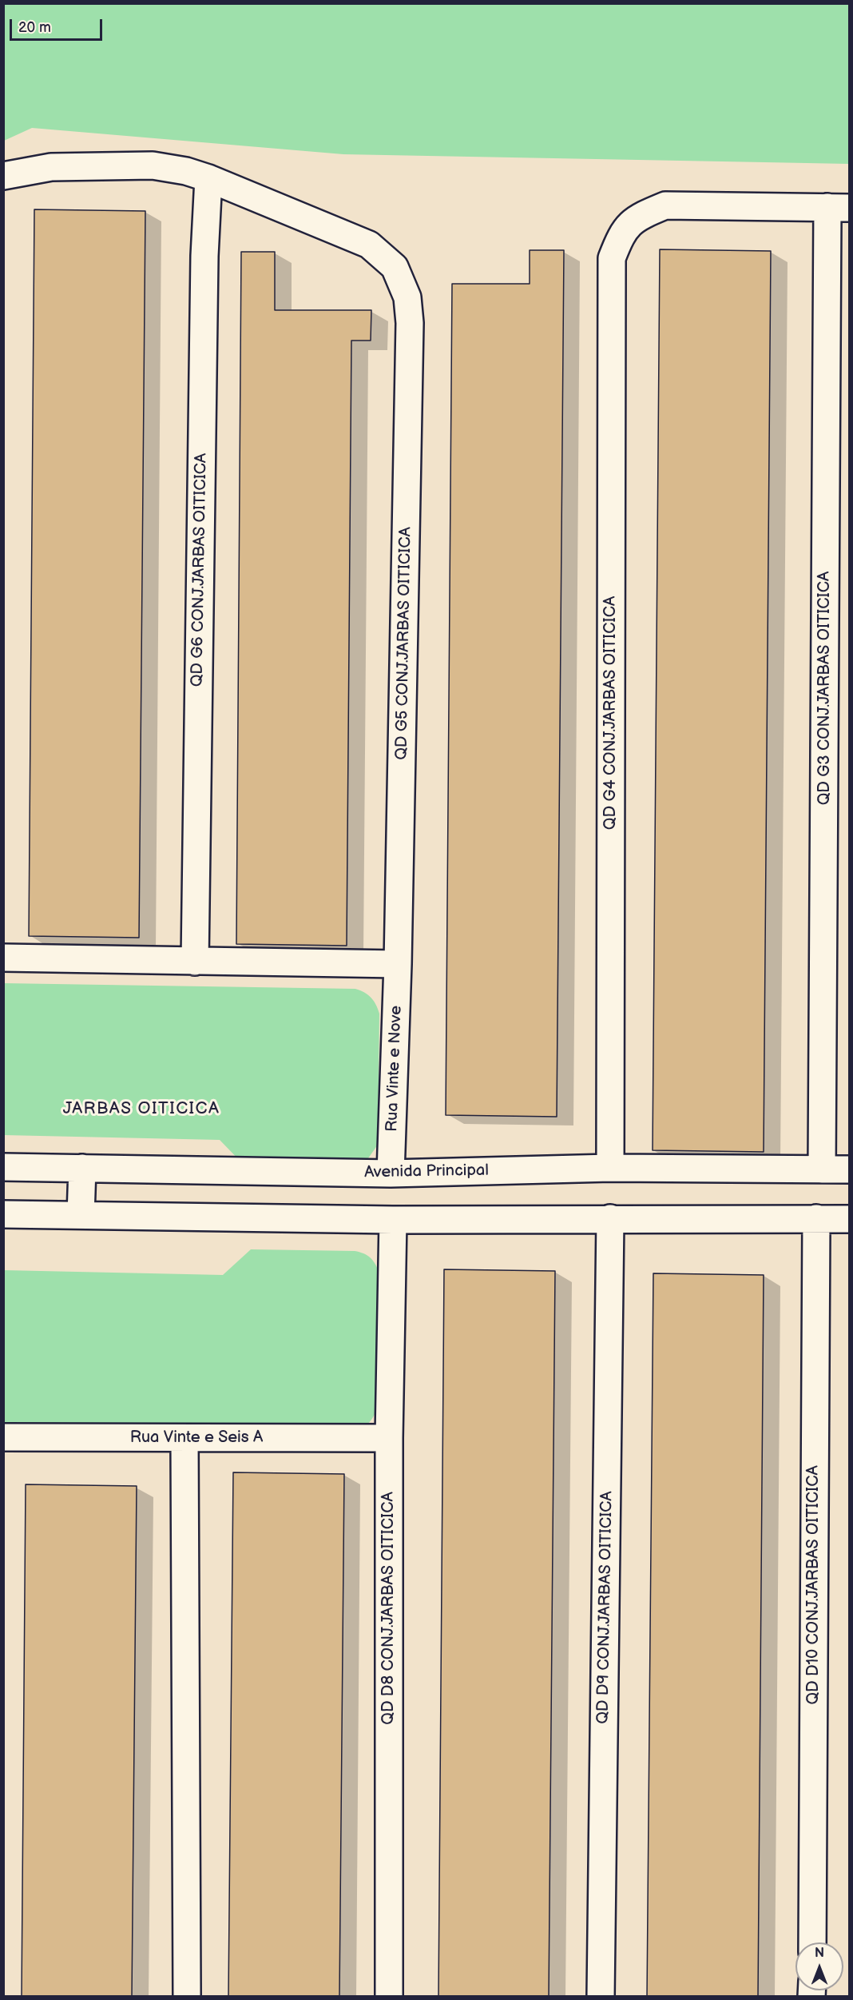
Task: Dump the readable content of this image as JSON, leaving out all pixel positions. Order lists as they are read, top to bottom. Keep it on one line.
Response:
{"streets":{"street":["QD G6 CONJ.JARBAS OITICICA","QD G5 CONJ.JARBAS OITICICA","QD G3 CONJ.JARBAS OITICICA","QD G4 CONJ.JARBAS OITICICA","Rua Vinte e Nove","Avenida Principal","Rua Vinte e Seis A","QD D10 CONJ.JARBAS OITICICA","QD D9 CONJ.JARBAS OITICICA","QD D8 CONJ.JARBAS OITICICA"]},"crossings":[["QD G6 CONJ.JARBAS OITICICA","QD G5 CONJ.JARBAS OITICICA"],["QD G5 CONJ.JARBAS OITICICA","Rua Vinte e Nove"],["QD G3 CONJ.JARBAS OITICICA","QD G4 CONJ.JARBAS OITICICA"],["QD G3 CONJ.JARBAS OITICICA","Avenida Principal"],["QD G4 CONJ.JARBAS OITICICA","Avenida Principal"],["Rua Vinte e Nove","Avenida Principal"],["Rua Vinte e Seis A","QD D8 CONJ.JARBAS OITICICA"]],"districts":["JARBAS OITICICA"],"scale_bar":"20 m","north":"top"}
